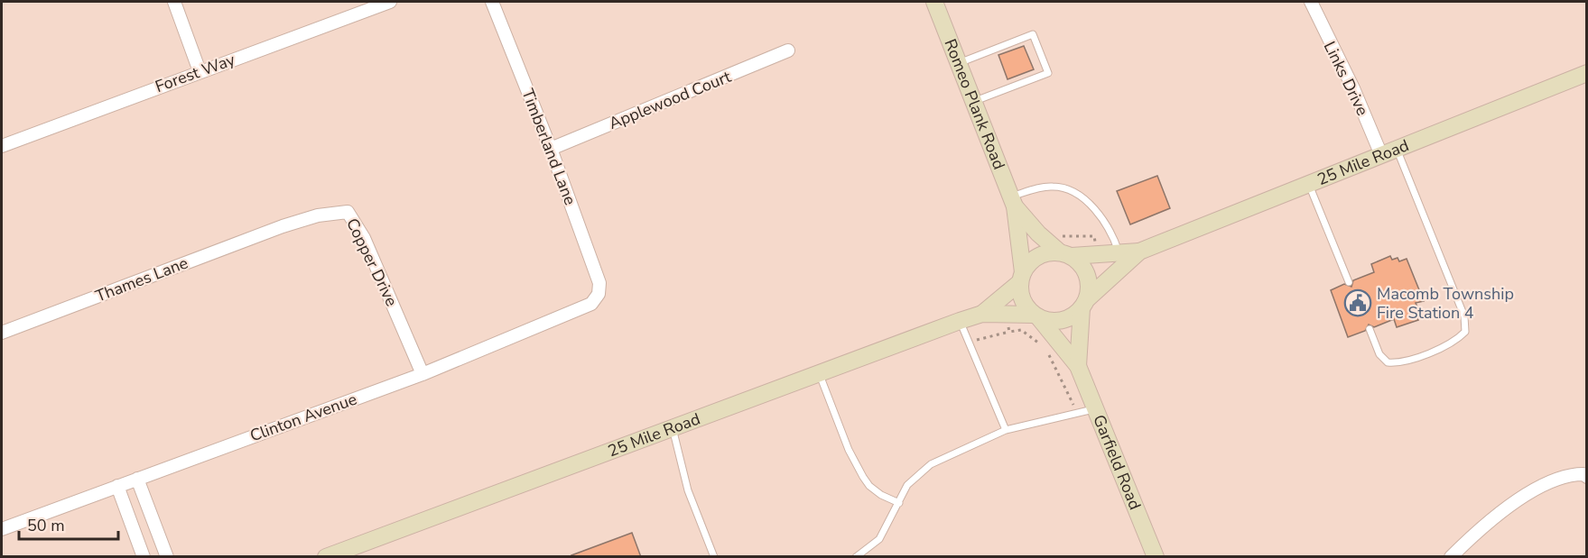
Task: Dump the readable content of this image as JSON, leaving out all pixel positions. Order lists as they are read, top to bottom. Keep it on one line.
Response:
{"streets":{"street":["Forest Way","Links Drive","Applewood Court","Romeo Plank Road","Timberland Lane","25 Mile Road","Copper Drive","Thames Lane","Clinton Avenue","Garfield Road"]},"crossings":[["Links Drive","25 Mile Road"],["Applewood Court","Timberland Lane"],["Romeo Plank Road","25 Mile Road"],["Romeo Plank Road","Garfield Road"],["Timberland Lane","Clinton Avenue"],["25 Mile Road","Garfield Road"],["Copper Drive","Thames Lane"],["Copper Drive","Clinton Avenue"]],"places":{"public building":["Macomb Township Fire Station 4"]},"scale_bar":"50 m"}
